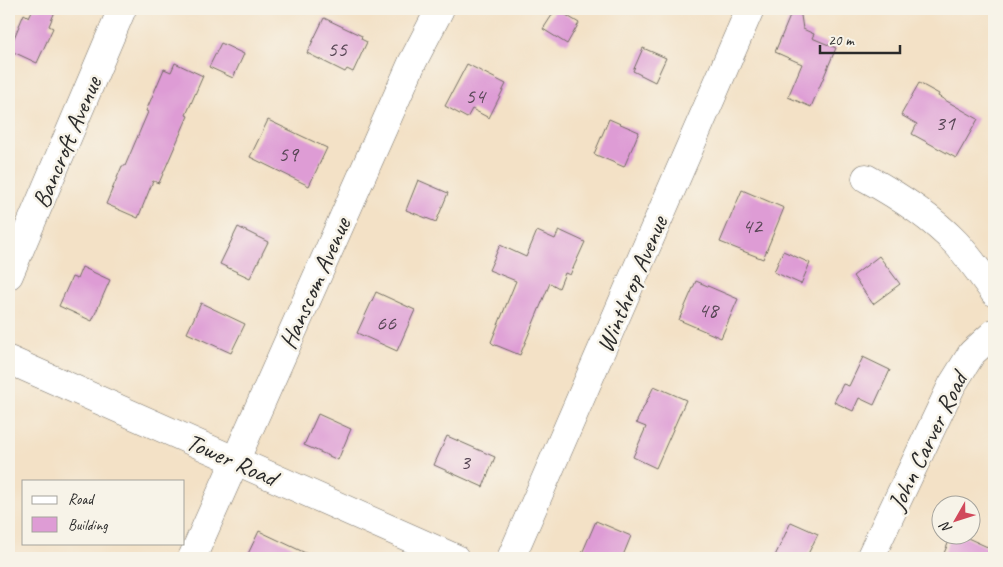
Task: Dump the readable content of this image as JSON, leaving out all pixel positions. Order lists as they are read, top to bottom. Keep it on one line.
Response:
{"streets":{"street":["Bancroft Avenue","Hanscom Avenue","Winthrop Avenue","John Carver Road","Tower Road"]},"crossings":[["Hanscom Avenue","Tower Road"]],"house_numbers":["55","54","31","59","42","48","66","3"],"legend":["Road","Building"],"scale_bar":"20 m","north":"bottom left"}
